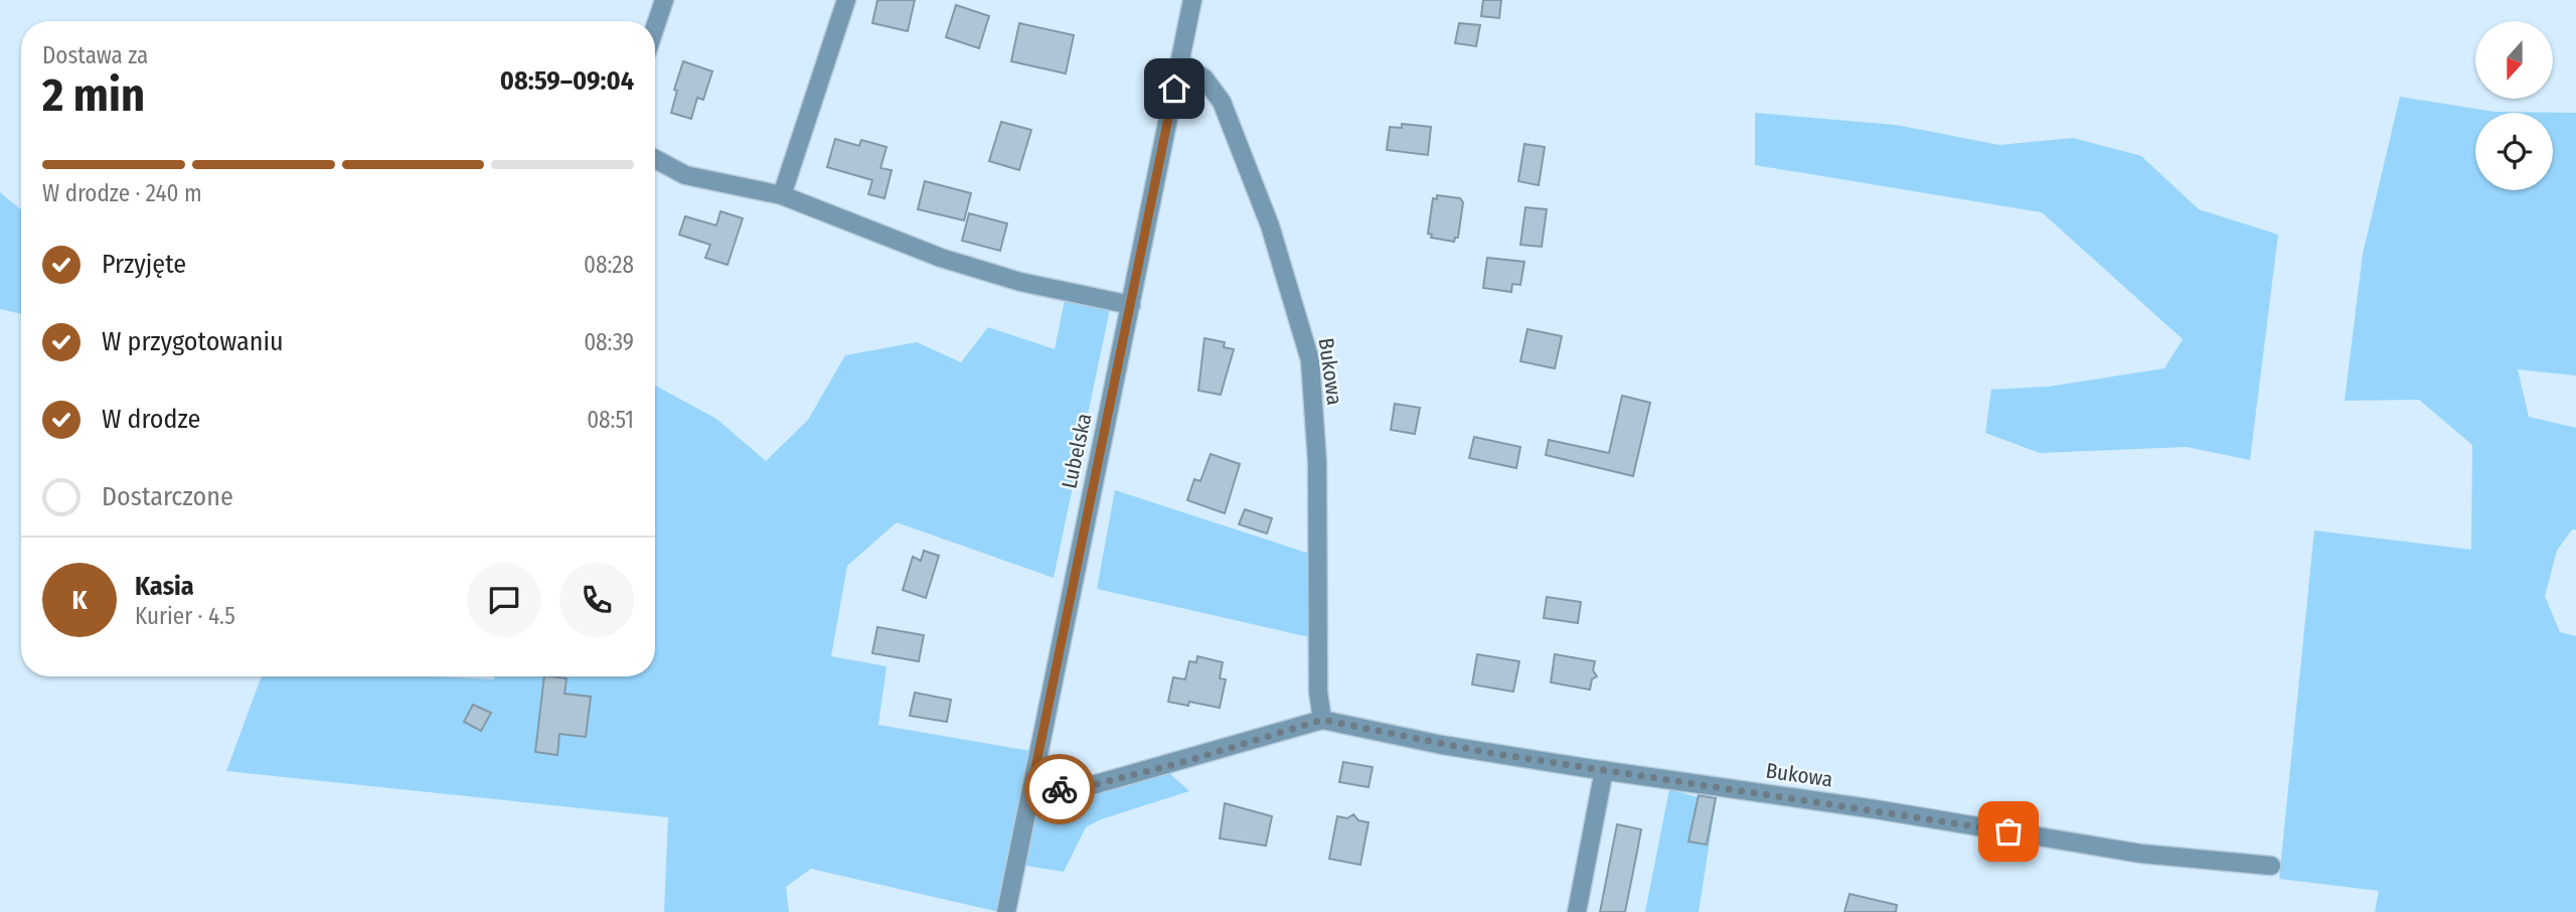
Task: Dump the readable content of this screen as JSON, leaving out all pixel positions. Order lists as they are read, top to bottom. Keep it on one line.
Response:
{"streets":{"street":["Bukowa","Lubelska"]},"crossings":[["Bukowa","Lubelska"]],"north":"bottom","page":{"heading":["2 min","Dostawa za","08:59–09:04"],"panel":["Kasia","Kurier · 4.5"],"bar":"W drodze · 240 m","list":[["Przyjęte","08:28"],["W przygotowaniu","08:39"],["W drodze","08:51"],"Dostarczone"],"round":"K"}}
